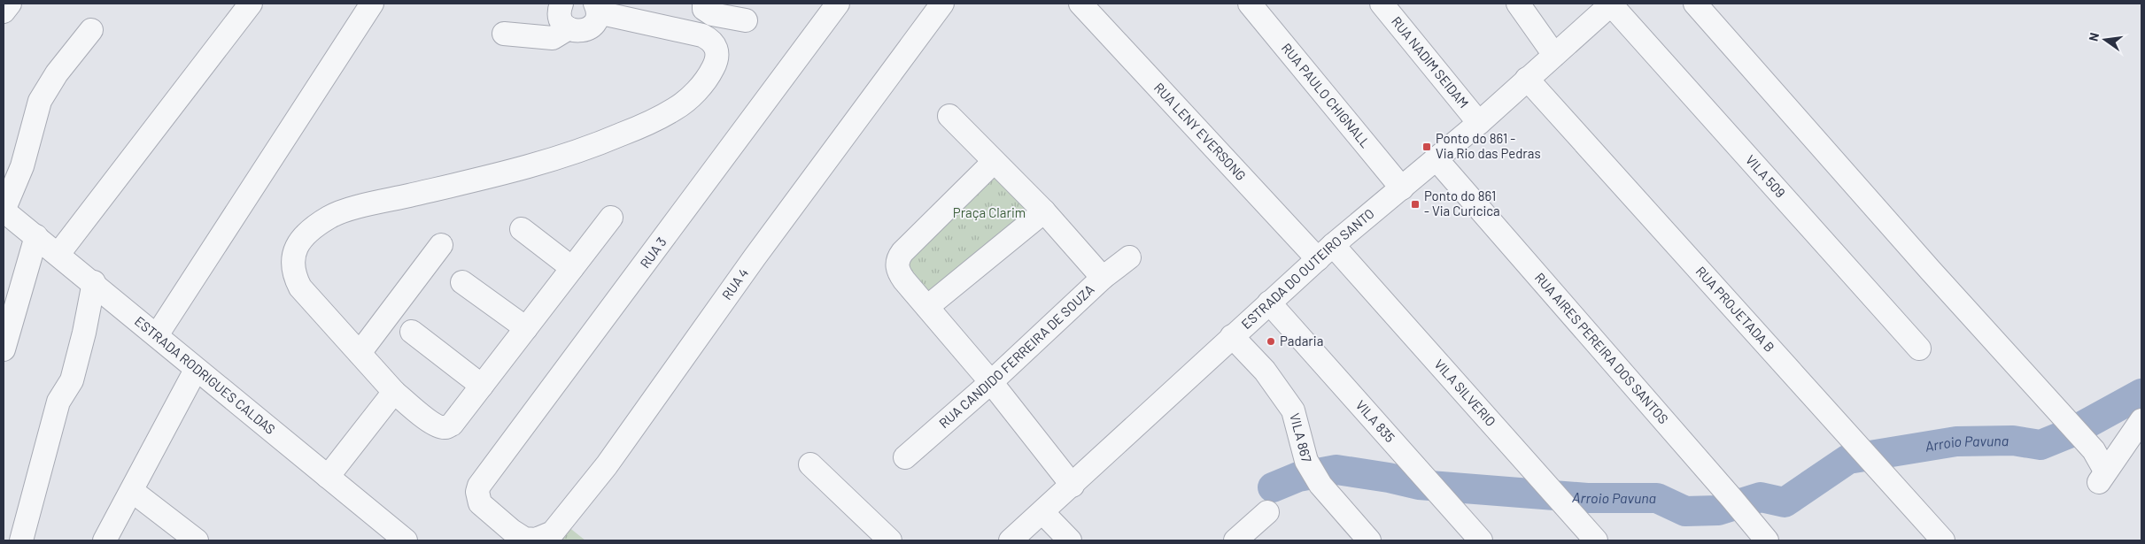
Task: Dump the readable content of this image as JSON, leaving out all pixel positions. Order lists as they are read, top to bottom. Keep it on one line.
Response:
{"streets":{"street":["RUA NADIM SEIDAM","RUA PAULO CHIGNALL","RUA LENY EVERSONG","VILA 509","RUA 3","ESTRADA DO OUTEIRO SANTO","RUA 4","RUA PROJETADA B","RUA AIRES PEREIRA DOS SANTOS","RUA CANDIDO FERREIRA DE SOUZA","ESTRADA RODRIGUES CALDAS","VILA SILVERIO","VILA 835","VILA 867"]},"crossings":[["RUA NADIM SEIDAM","ESTRADA DO OUTEIRO SANTO"],["RUA PAULO CHIGNALL","ESTRADA DO OUTEIRO SANTO"],["RUA LENY EVERSONG","ESTRADA DO OUTEIRO SANTO"],["RUA LENY EVERSONG","VILA SILVERIO"],["VILA 509","ESTRADA DO OUTEIRO SANTO"],["RUA 3","RUA 4"],["ESTRADA DO OUTEIRO SANTO","RUA PROJETADA B"],["ESTRADA DO OUTEIRO SANTO","RUA AIRES PEREIRA DOS SANTOS"],["ESTRADA DO OUTEIRO SANTO","VILA SILVERIO"],["ESTRADA DO OUTEIRO SANTO","VILA 835"],["ESTRADA DO OUTEIRO SANTO","VILA 867"]],"water":["Arroio Pavuna"],"parks":["Praça Clarim"],"places":{"transit":["Ponto do 861 - Via Rio das Pedras","Ponto do 861 - Via Curicica"],"other":["Padaria"]},"north":"left"}
